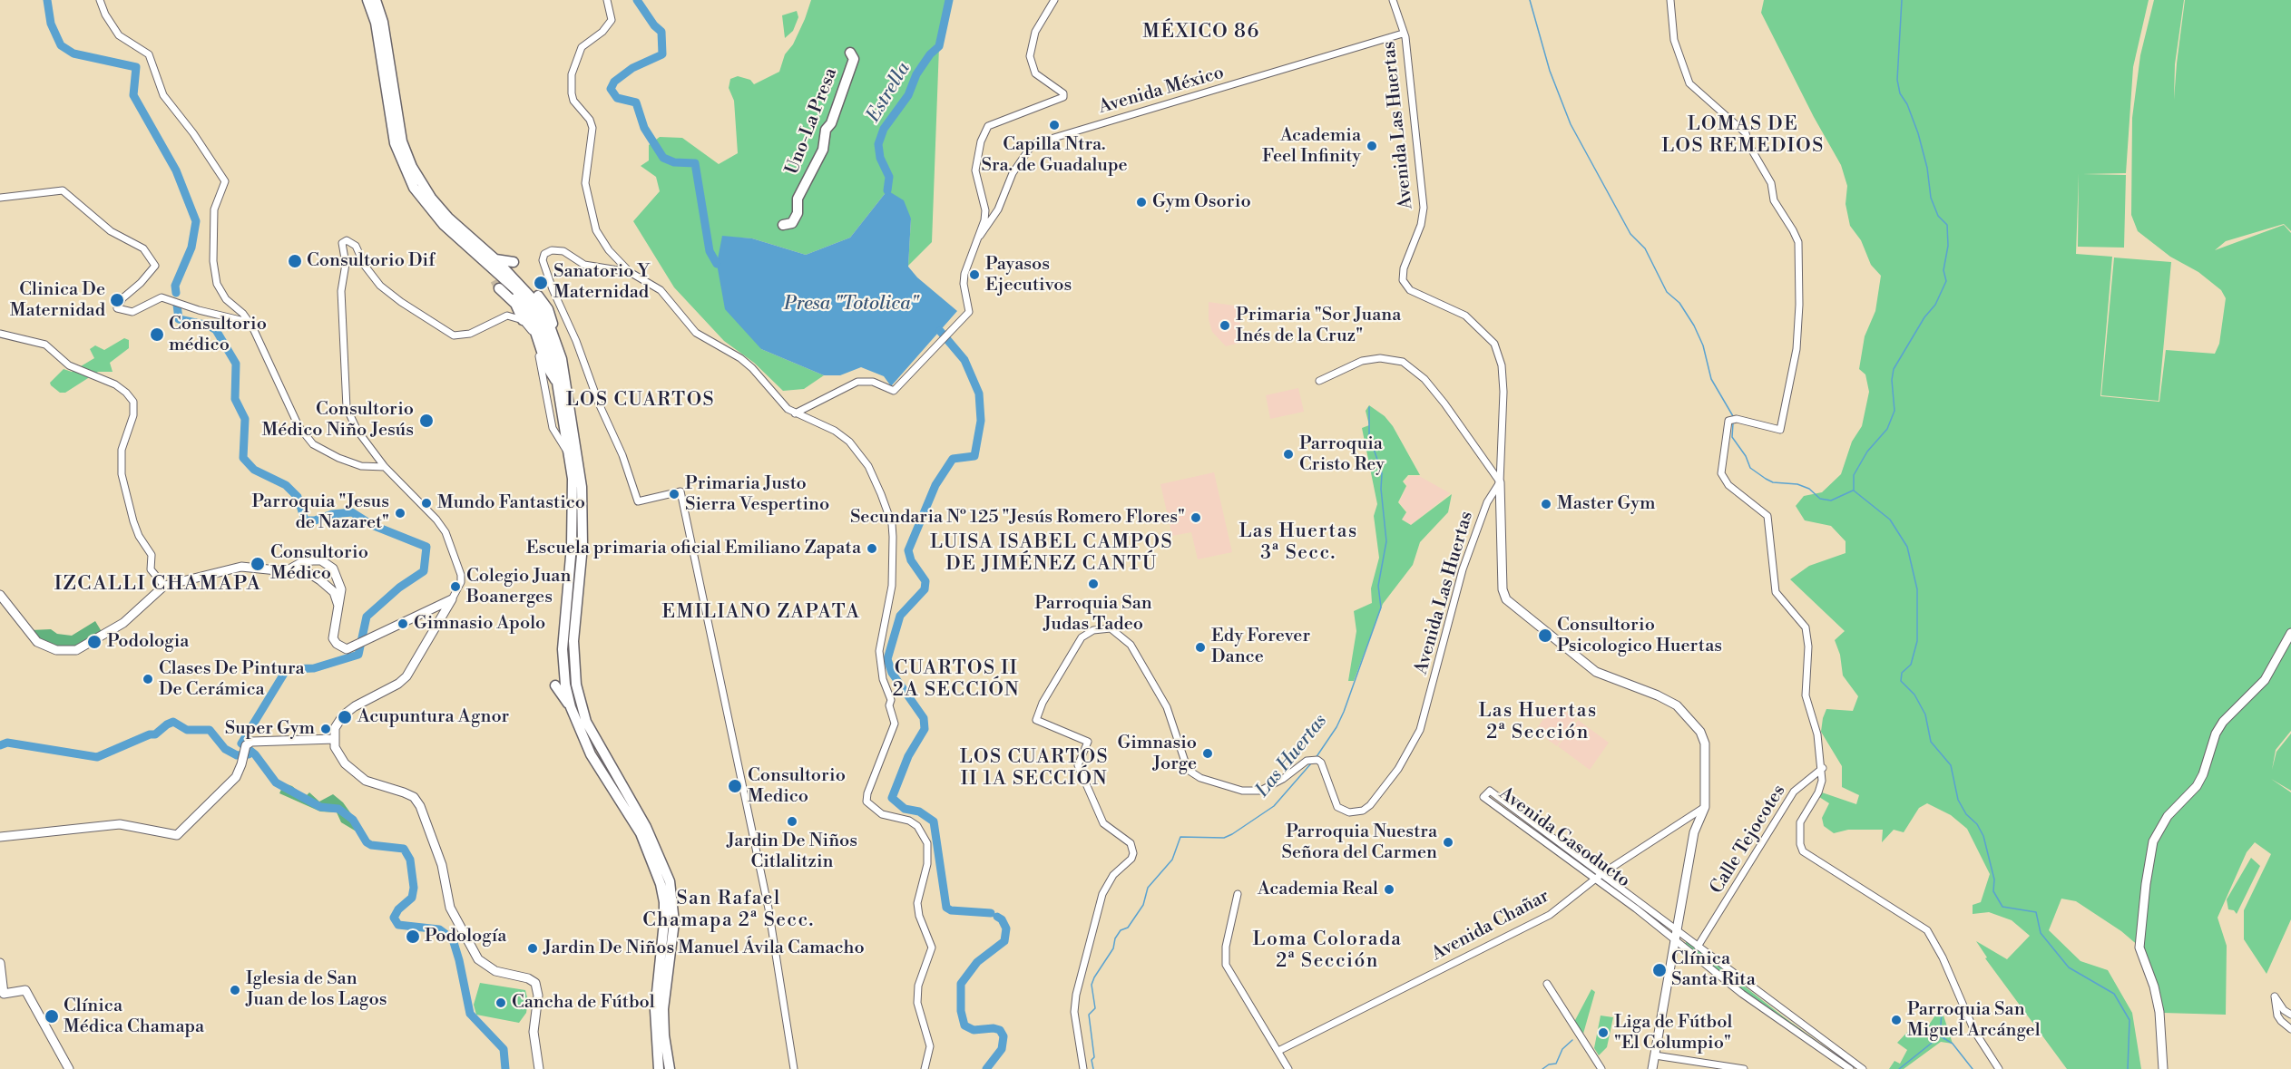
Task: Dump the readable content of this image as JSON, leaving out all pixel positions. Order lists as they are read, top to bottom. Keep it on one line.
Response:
{"streets":{"highway":["Uno-La Presa"],"street":["Avenida México","Avenida Las Huertas","Avenida Gasoducto","Calle Tejocotes","Avenida Chañar"]},"crossings":[["Avenida México","Avenida Las Huertas"],["Avenida Gasoducto","Calle Tejocotes"],["Avenida Gasoducto","Avenida Chañar"]],"districts":["MÉXICO 86","LOMAS DE LOS REMEDIOS","LOS CUARTOS","Las Huertas 3ª Secc.","LUISA ISABEL CAMPOS DE JIMÉNEZ CANTÚ","IZCALLI CHAMAPA","EMILIANO ZAPATA","CUARTOS II 2A SECCIÓN","Las Huertas 2ª Sección","LOS CUARTOS II 1A SECCIÓN","San Rafael Chamapa 2ª Secc.","Loma Colorada 2ª Sección"],"water":["Estrella","Presa \"Totolica\"","Las Huertas"],"places":["Capilla Ntra. Sra. de Guadalupe","Academia Feel Infinity","Gym Osorio","Consultorio Dif","Payasos Ejecutivos","Sanatorio Y Maternidad","Clinica De Maternidad","Primaria \"Sor Juana Inés de la Cruz\"","Consultorio médico","Consultorio Médico Niño Jesús","Parroquia Cristo Rey","Primaria Justo Sierra Vespertino","Mundo Fantastico","Master Gym","Parroquia \"Jesus de Nazaret\"","Secundaria Nº 125 \"Jesús Romero Flores\"","Escuela primaria oficial Emiliano Zapata","Consultorio Médico","Parroquia San Judas Tadeo","Colegio Juan Boanerges","Gimnasio Apolo","Consultorio Psicologico Huertas","Podologia","Edy Forever Dance","Clases De Pintura De Cerámica","Acupuntura Agnor","Super Gym","Gimnasio Jorge","Consultorio Medico","Jardin De Niños Citlalitzin","Parroquia Nuestra Señora del Carmen","Academia Real","Podología","Jardin De Niños Manuel Ávila Camacho","Clínica Santa Rita","Iglesia de San Juan de los Lagos","Cancha de Fútbol","Clínica Médica Chamapa","Parroquia San Miguel Arcángel","Liga de Fútbol \"El Columpio\""]}
